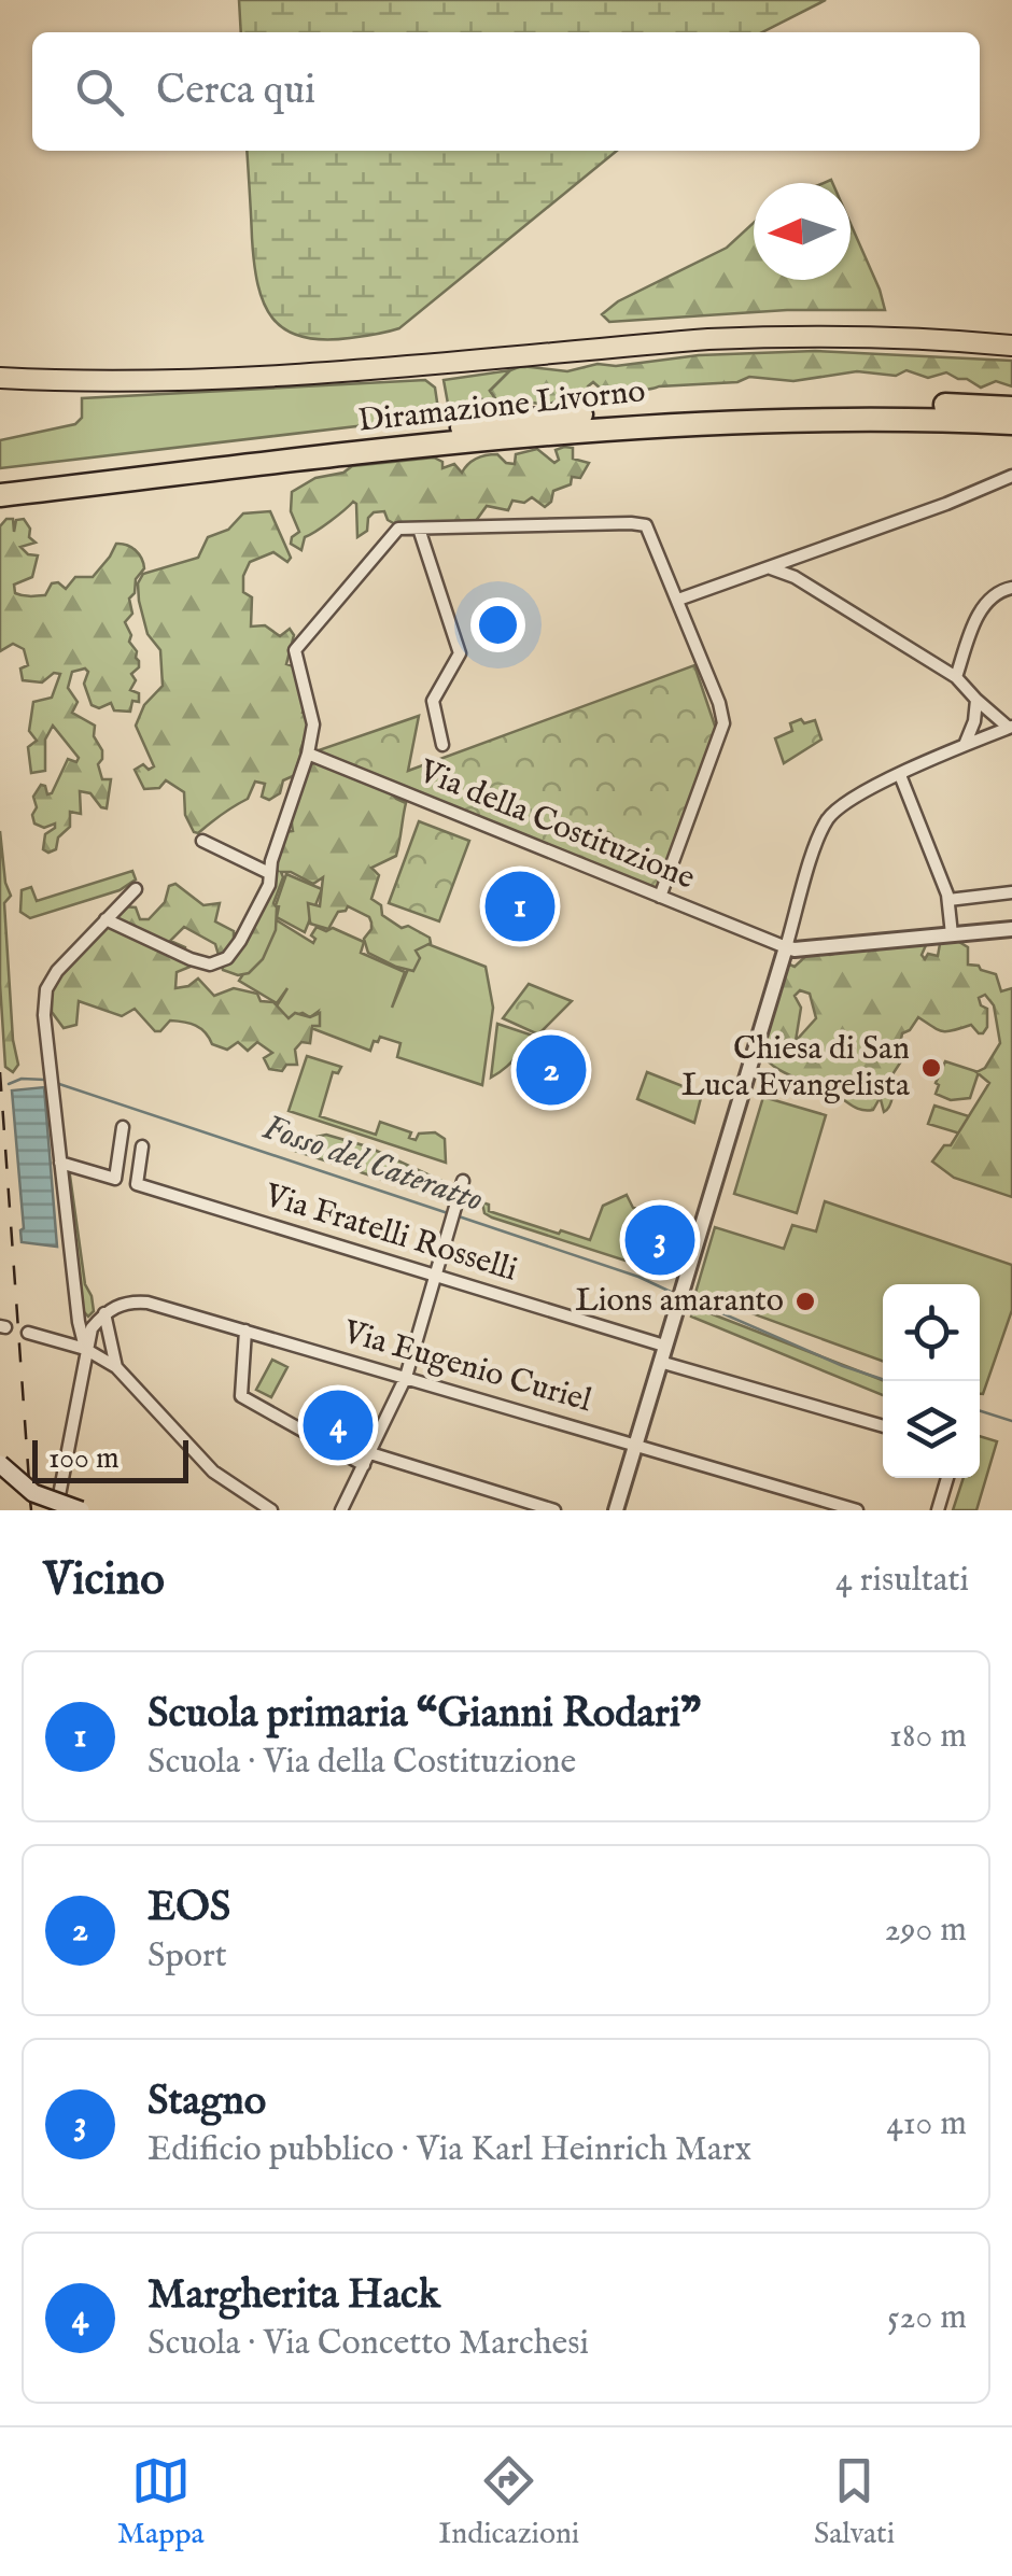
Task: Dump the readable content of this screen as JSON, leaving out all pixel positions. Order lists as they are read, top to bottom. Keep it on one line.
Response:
{"streets":{"highway":["Diramazione Livorno"],"street":["Via della Costituzione","Via Fratelli Rosselli","Via Eugenio Curiel"]},"water":["Fosso del Cateratto"],"places":["Chiesa di San Luca Evangelista","Lions amaranto"],"scale_bar":"100 m","north":"left","page":{"search":"Cerca qui","pins":["1","2","3","4"],"scale":"100 m","heading":["Vicino","4 risultati"],"list":[{"mark":"1","name":"Scuola primaria “Gianni Rodari”","note":"Scuola · Via della Costituzione","value":"180 m"},{"mark":"2","name":"EOS","note":"Sport","value":"290 m"},{"mark":"3","name":"Stagno","note":"Edificio pubblico · Via Karl Heinrich Marx","value":"410 m"},{"mark":"4","name":"Margherita Hack","note":"Scuola · Via Concetto Marchesi","value":"520 m"}],"nav":["Mappa","Indicazioni","Salvati"]}}
